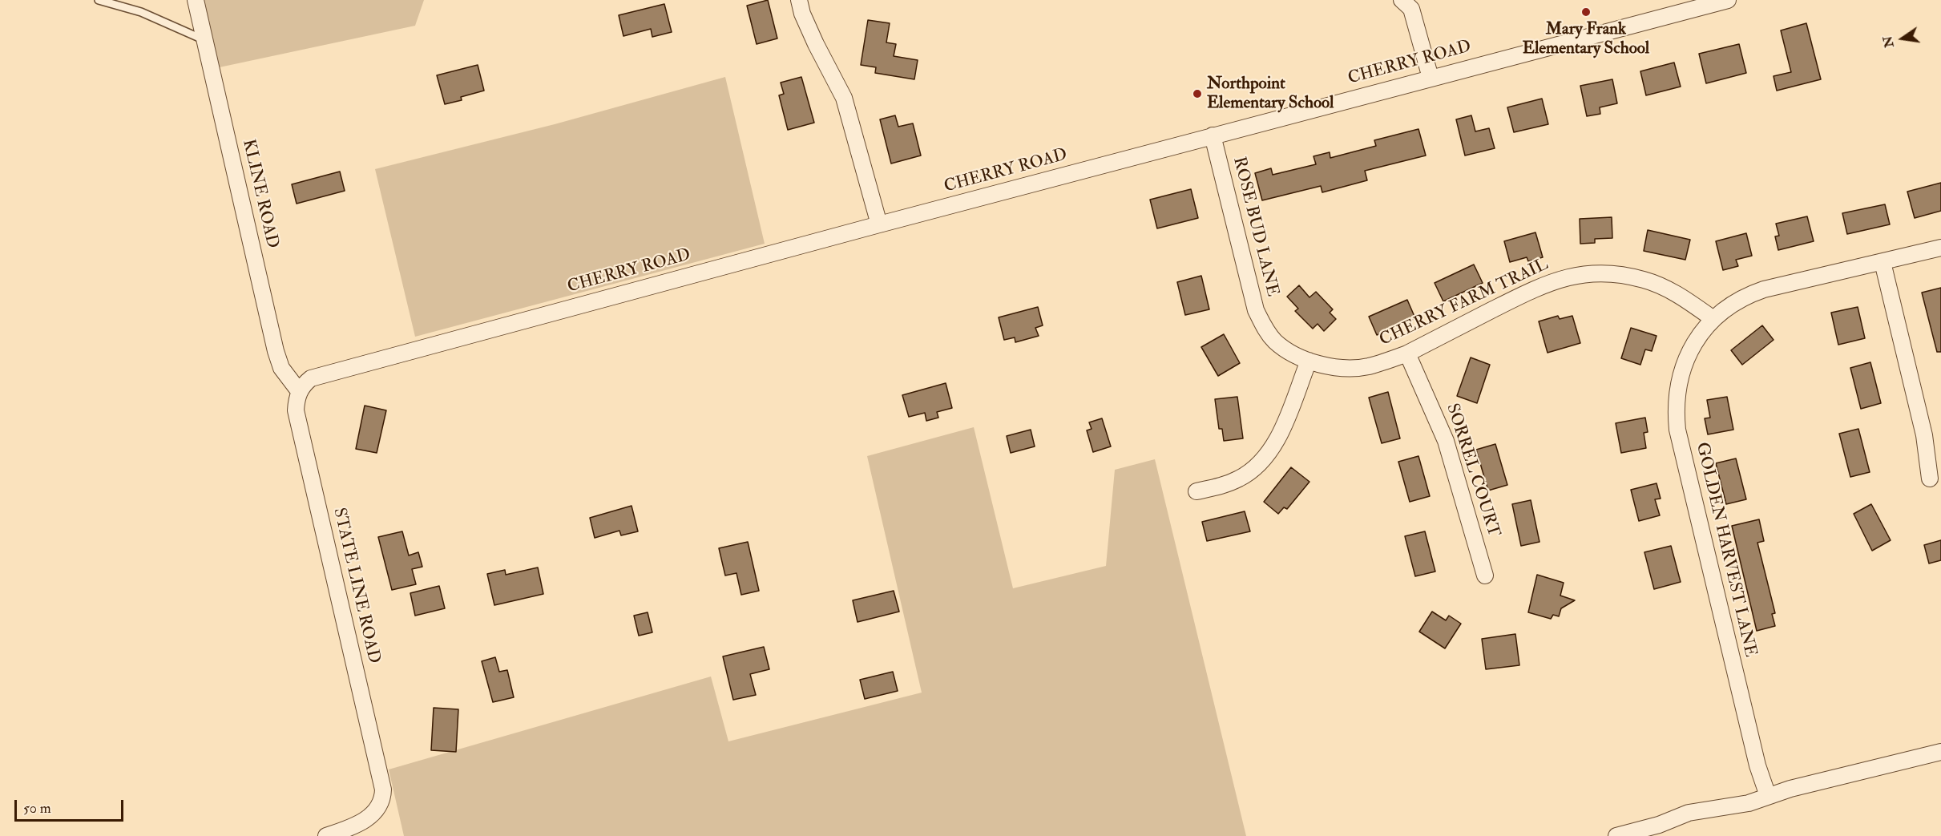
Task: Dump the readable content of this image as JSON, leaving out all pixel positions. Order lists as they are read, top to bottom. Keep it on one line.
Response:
{"streets":{"street":["CHERRY ROAD","KLINE ROAD","ROSE BUD LANE","CHERRY FARM TRAIL","SORREL COURT","GOLDEN HARVEST LANE","STATE LINE ROAD"]},"crossings":[["CHERRY ROAD","KLINE ROAD"],["CHERRY ROAD","ROSE BUD LANE"],["CHERRY ROAD","STATE LINE ROAD"],["KLINE ROAD","STATE LINE ROAD"],["ROSE BUD LANE","CHERRY FARM TRAIL"],["CHERRY FARM TRAIL","SORREL COURT"],["CHERRY FARM TRAIL","GOLDEN HARVEST LANE"]],"places":["Mary Frank Elementary School","Northpoint Elementary School"],"scale_bar":"50 m","north":"left"}
